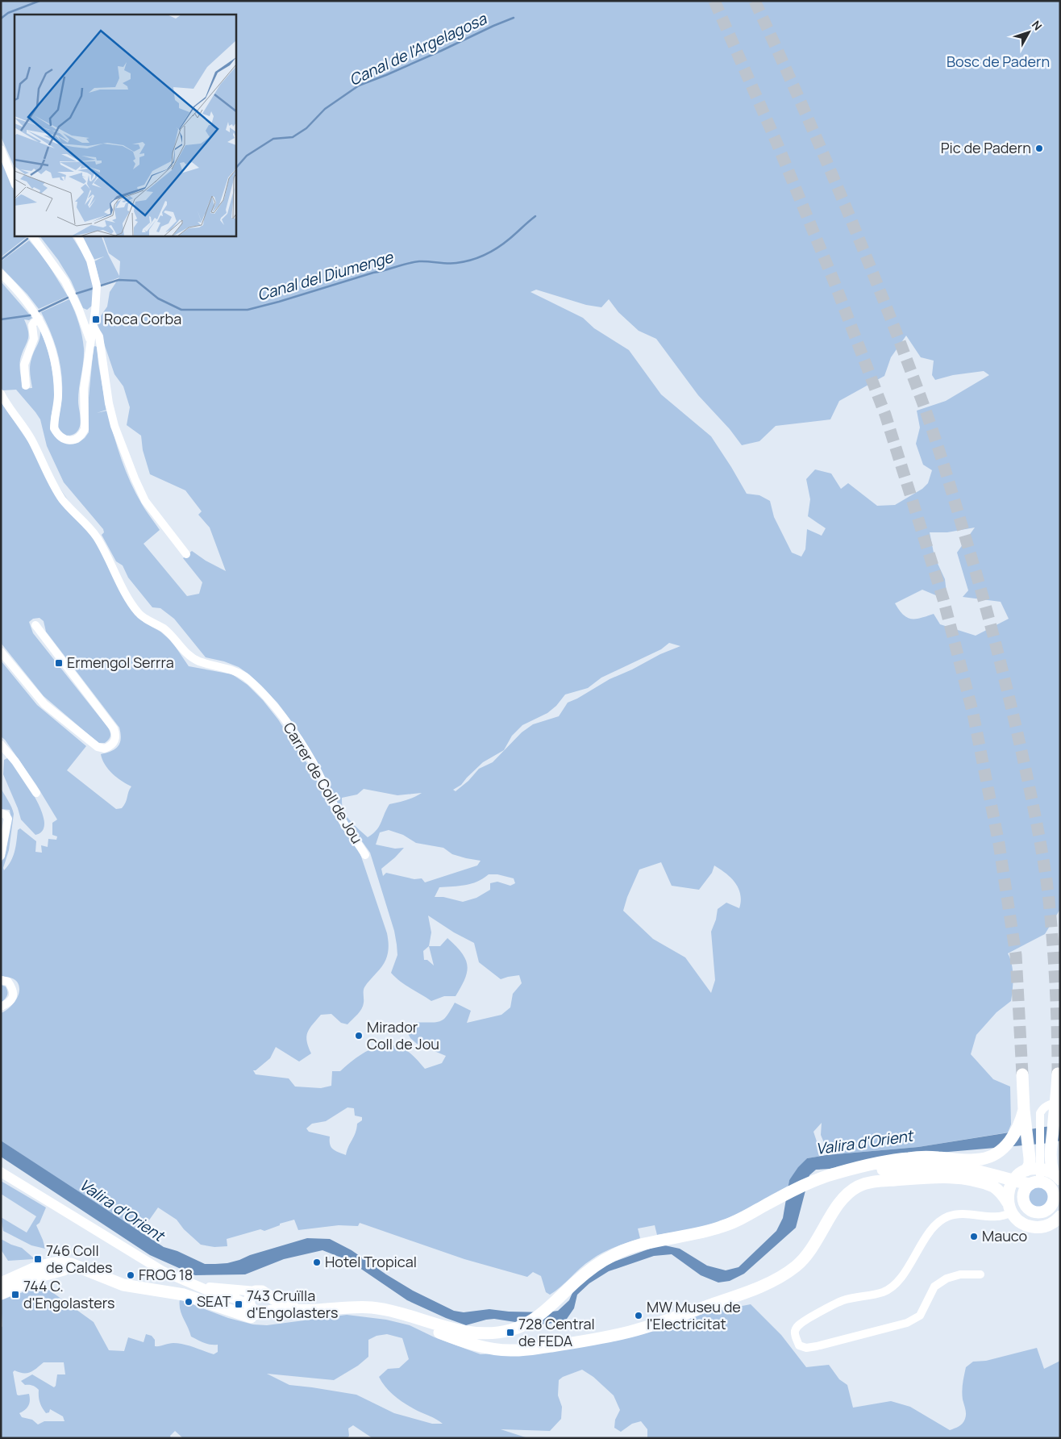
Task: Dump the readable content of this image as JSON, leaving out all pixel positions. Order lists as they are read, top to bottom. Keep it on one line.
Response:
{"streets":{"street":["Carrer de Coll de Jou"]},"water":["Canal de l'Argelagosa","Canal del Diumenge","Valira d'Orient"],"parks":["Bosc de Padern"],"places":{"other":["Pic de Padern","Mirador Coll de Jou","Mauco","Hotel Tropical","FROG 18","SEAT","MW Museu de l'Electricitat"],"transit":["Roca Corba","Ermengol Serrra","746 Coll de Caldes","744 C. d'Engolasters","743 Cruïlla d'Engolasters","728 Central de FEDA"]},"north":"top right"}
